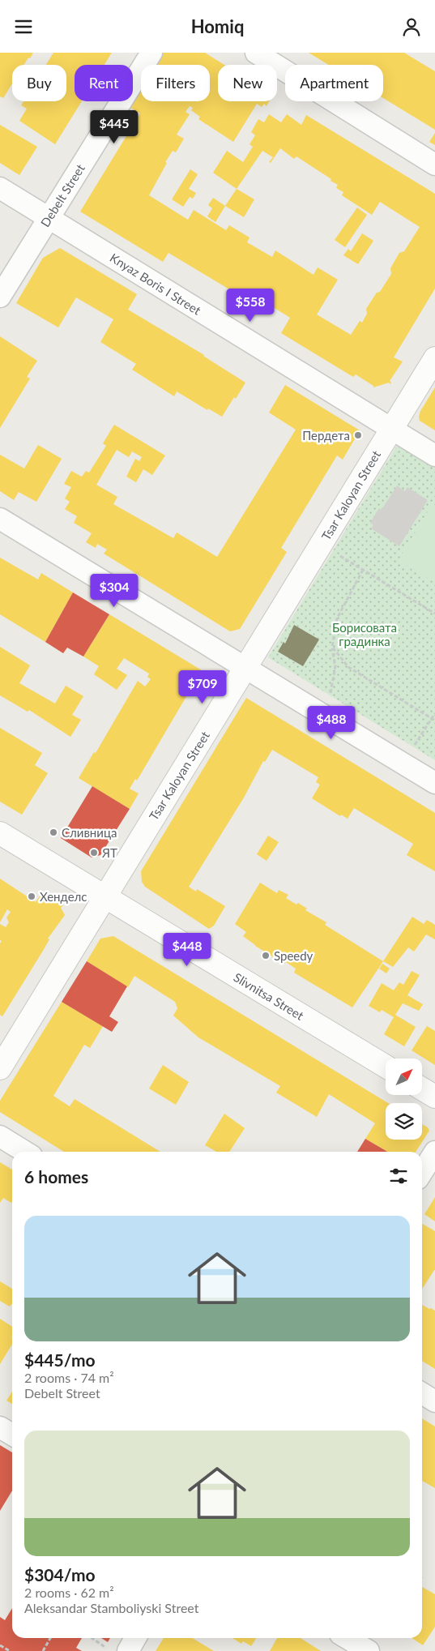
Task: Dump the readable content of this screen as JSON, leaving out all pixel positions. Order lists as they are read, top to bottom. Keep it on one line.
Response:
{"streets":{"street":["Debelt Street","Knyaz Boris I Street","Tsar Kaloyan Street","Slivnitsa Street"]},"crossings":[["Debelt Street","Knyaz Boris I Street"],["Knyaz Boris I Street","Tsar Kaloyan Street"],["Tsar Kaloyan Street","Slivnitsa Street"]],"parks":["Борисовата градинка"],"places":["Пердета","Сливница","ЯТ","Хенделс","Speedy"],"north":"top right","page":{"header":"Homiq","chip":["Buy","Rent","Filters","New","Apartment"],"price":["$445","$558","$304","$709","$488","$448"],"heading":"6 homes","list":[{"name":"$445/mo","note":"2 rooms · 74 m² · Debelt Street"},{"name":"$304/mo","note":"2 rooms · 62 m² · Aleksandar Stamboliyski Street"}]}}
